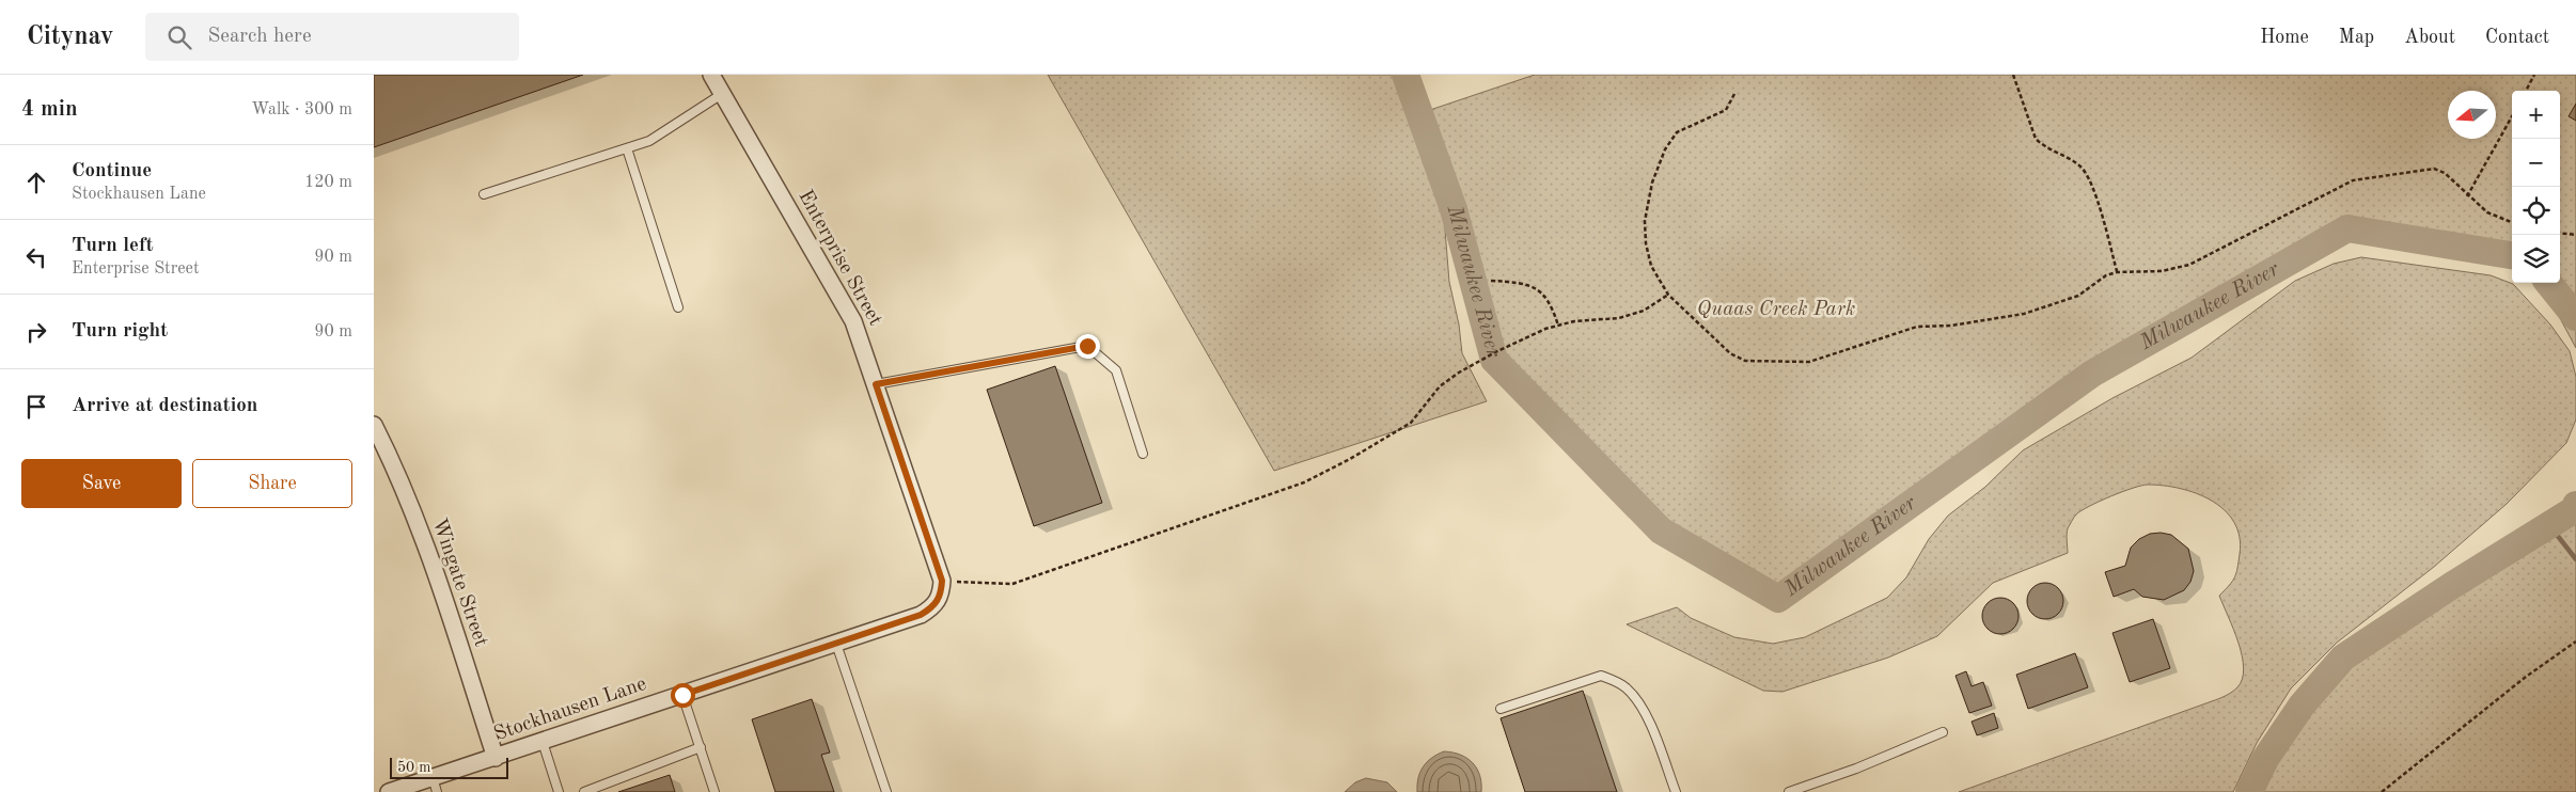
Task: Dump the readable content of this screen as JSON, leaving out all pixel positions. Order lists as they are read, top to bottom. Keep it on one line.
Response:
{"streets":{"street":["Enterprise Street","Wingate Street","Stockhausen Lane"]},"crossings":[["Enterprise Street","Stockhausen Lane"],["Wingate Street","Stockhausen Lane"]],"water":["Milwaukee River"],"parks":["Quaas Creek Park"],"scale_bar":"50 m","north":"left","page":{"header":"Citynav","search":"Search here","nav":["Home","Map","About","Contact"],"heading":["4 min","Walk · 300 m"],"map_buttons":["+","−"],"list":[["Continue","Stockhausen Lane","120 m"],["Turn left","Enterprise Street","90 m"],["Turn right","90 m"],"Arrive at destination"],"buttons":["Save","Share"],"scale":"50 m"}}
